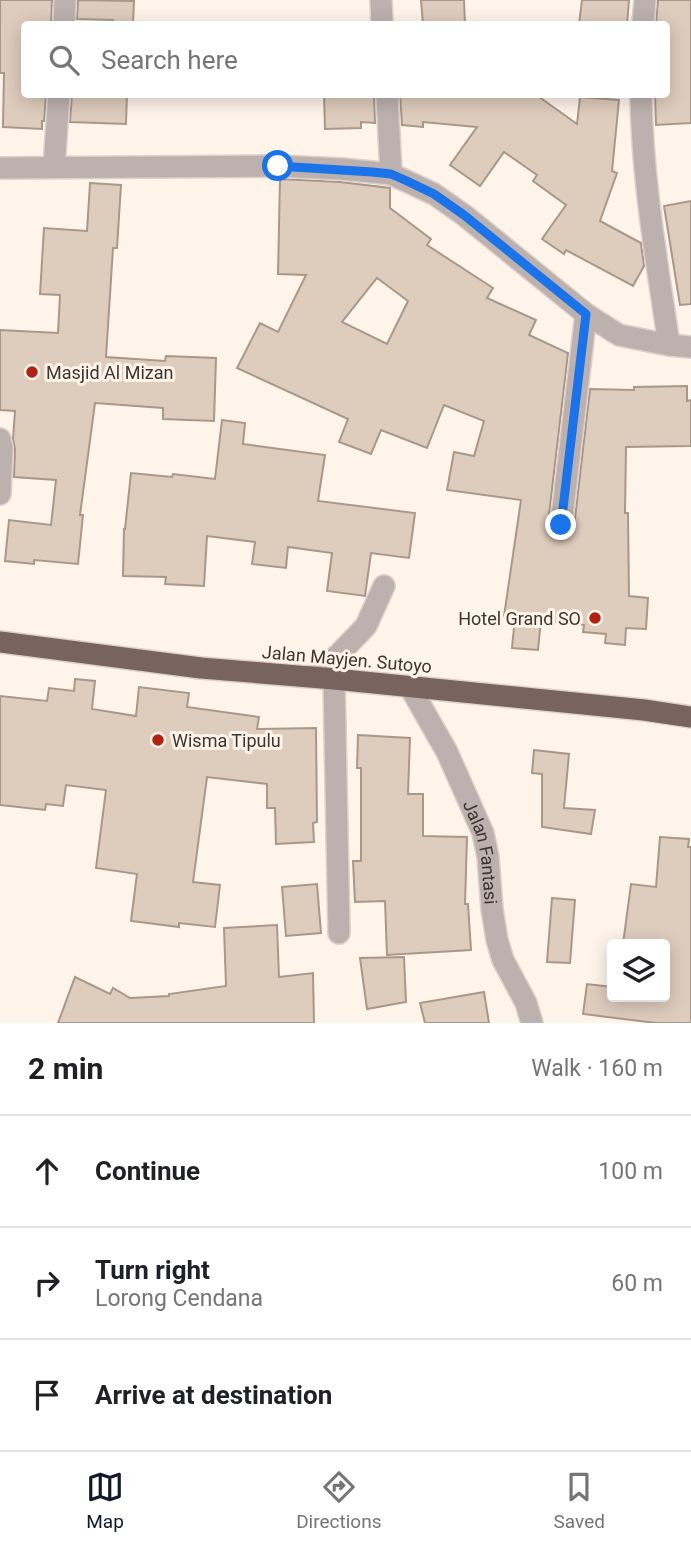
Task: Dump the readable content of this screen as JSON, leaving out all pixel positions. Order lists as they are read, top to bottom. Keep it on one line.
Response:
{"streets":{"highway":["Jalan Mayjen. Sutoyo"],"street":["Jalan Fantasi"]},"crossings":[["Jalan Mayjen. Sutoyo","Jalan Fantasi"]],"places":["Masjid Al Mizan","Hotel Grand SO","Wisma Tipulu"],"page":{"search":"Search here","heading":["2 min","Walk · 160 m"],"list":[["Continue","100 m"],["Turn right","Lorong Cendana","60 m"],"Arrive at destination"],"nav":["Map","Directions","Saved"]}}
